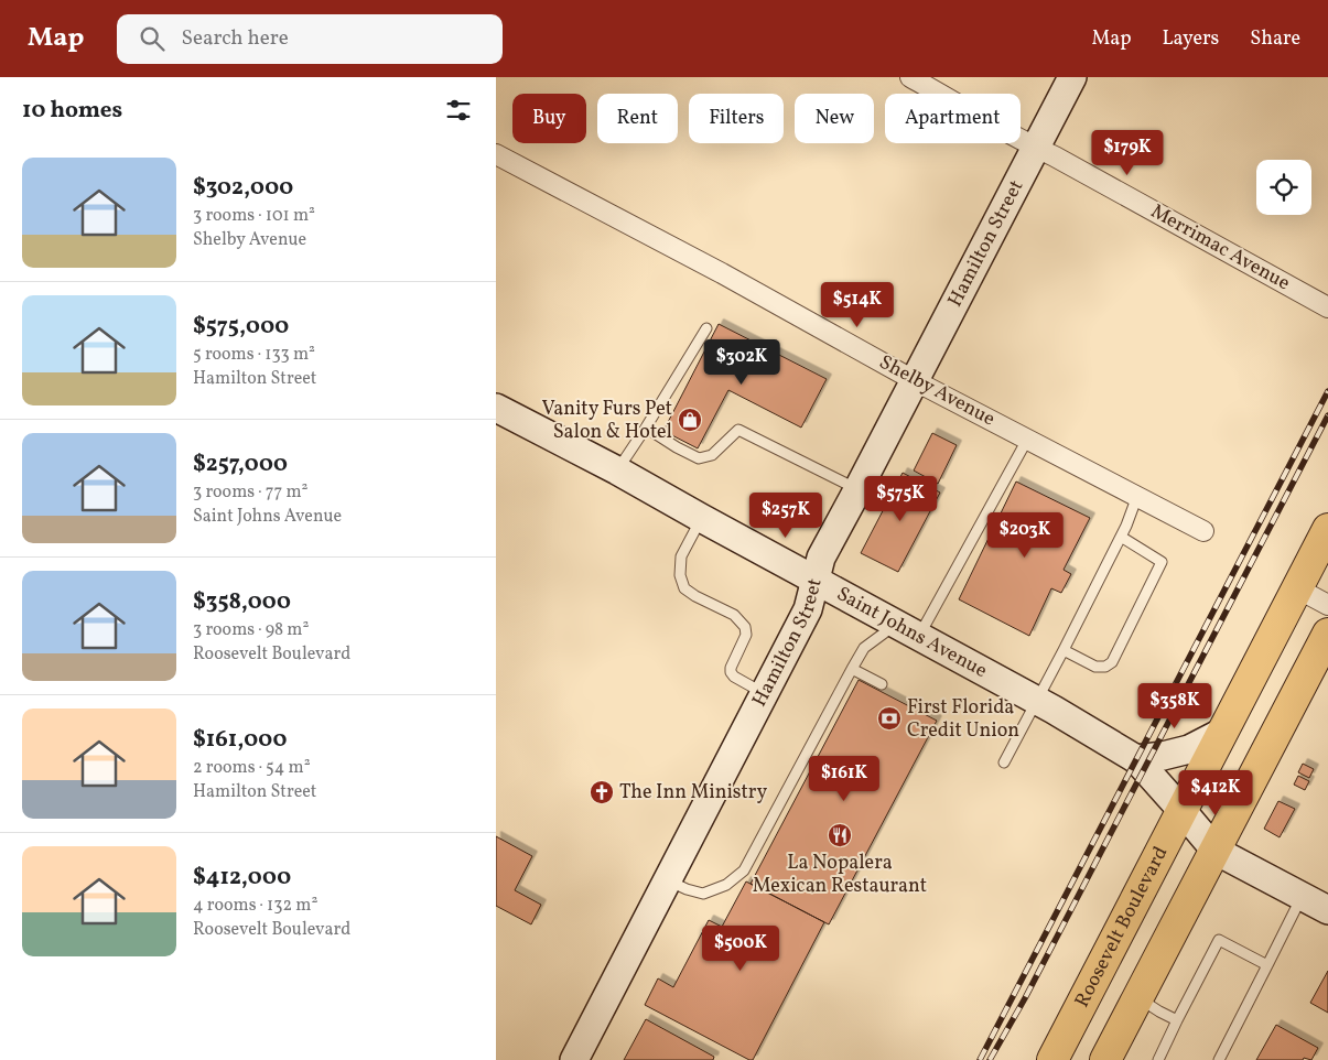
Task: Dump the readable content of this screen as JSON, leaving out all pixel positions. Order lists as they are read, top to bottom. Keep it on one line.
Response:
{"streets":{"highway":["Roosevelt Boulevard"],"street":["Hamilton Street","Merrimac Avenue","Shelby Avenue","Saint Johns Avenue"]},"crossings":[["Hamilton Street","Merrimac Avenue"],["Hamilton Street","Shelby Avenue"],["Hamilton Street","Saint Johns Avenue"],["Saint Johns Avenue","Roosevelt Boulevard"]],"places":{"shop":["Vanity Furs Pet Salon & Hotel"],"bank":["First Florida Credit Union"],"church":["The Inn Ministry"],"restaurant":["La Nopalera Mexican Restaurant"]},"page":{"header":"Map","search":"Search here","nav":["Map","Layers","Share"],"heading":"10 homes","chip":["Buy","Rent","Filters","New","Apartment"],"price":["$179K","$514K","$302K","$575K","$257K","$203K","$358K","$161K","$412K","$500K"],"list":[{"name":"$302,000","note":"3 rooms · 101 m² · Shelby Avenue"},{"name":"$575,000","note":"5 rooms · 133 m² · Hamilton Street"},{"name":"$257,000","note":"3 rooms · 77 m² · Saint Johns Avenue"},{"name":"$358,000","note":"3 rooms · 98 m² · Roosevelt Boulevard"},{"name":"$161,000","note":"2 rooms · 54 m² · Hamilton Street"},{"name":"$412,000","note":"4 rooms · 132 m² · Roosevelt Boulevard"}]}}
